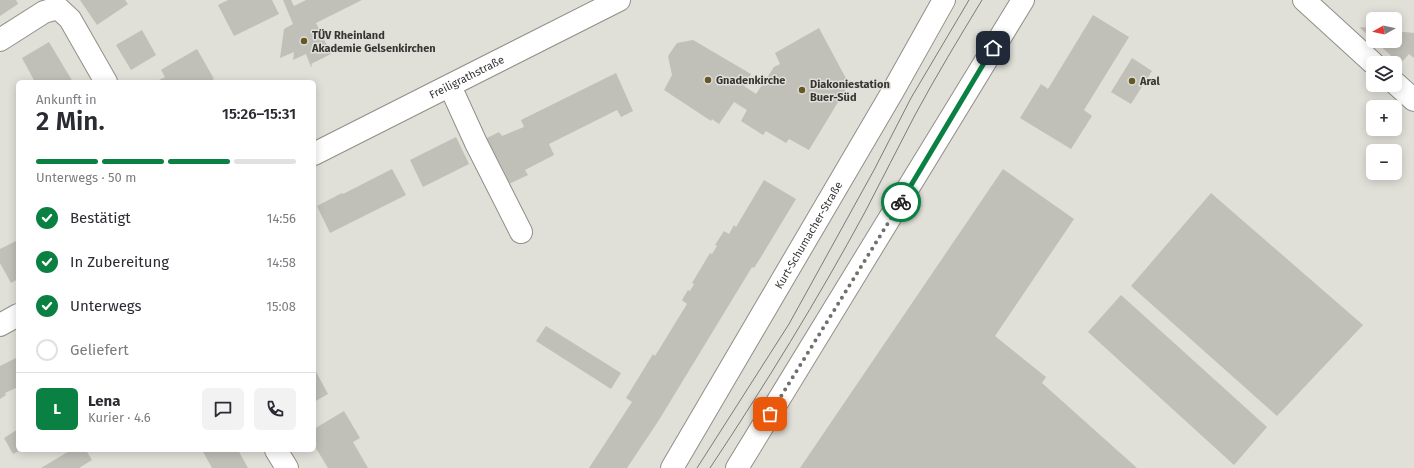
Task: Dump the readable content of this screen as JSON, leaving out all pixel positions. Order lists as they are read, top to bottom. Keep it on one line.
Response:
{"streets":{"main road":["Freiligrathstraße","Kurt-Schumacher-Straße"]},"places":["TÜV Rheinland Akademie Gelsenkirchen","Gnadenkirche","Aral","Diakoniestation Buer-Süd"],"north":"left","page":{"map_buttons":["+","−"],"heading":["2 Min.","Ankunft in","15:26–15:31"],"panel":["Lena","Kurier · 4.6"],"bar":"Unterwegs · 50 m","list":[["Bestätigt","14:56"],["In Zubereitung","14:58"],["Unterwegs","15:08"],"Geliefert"],"round":"L"}}
